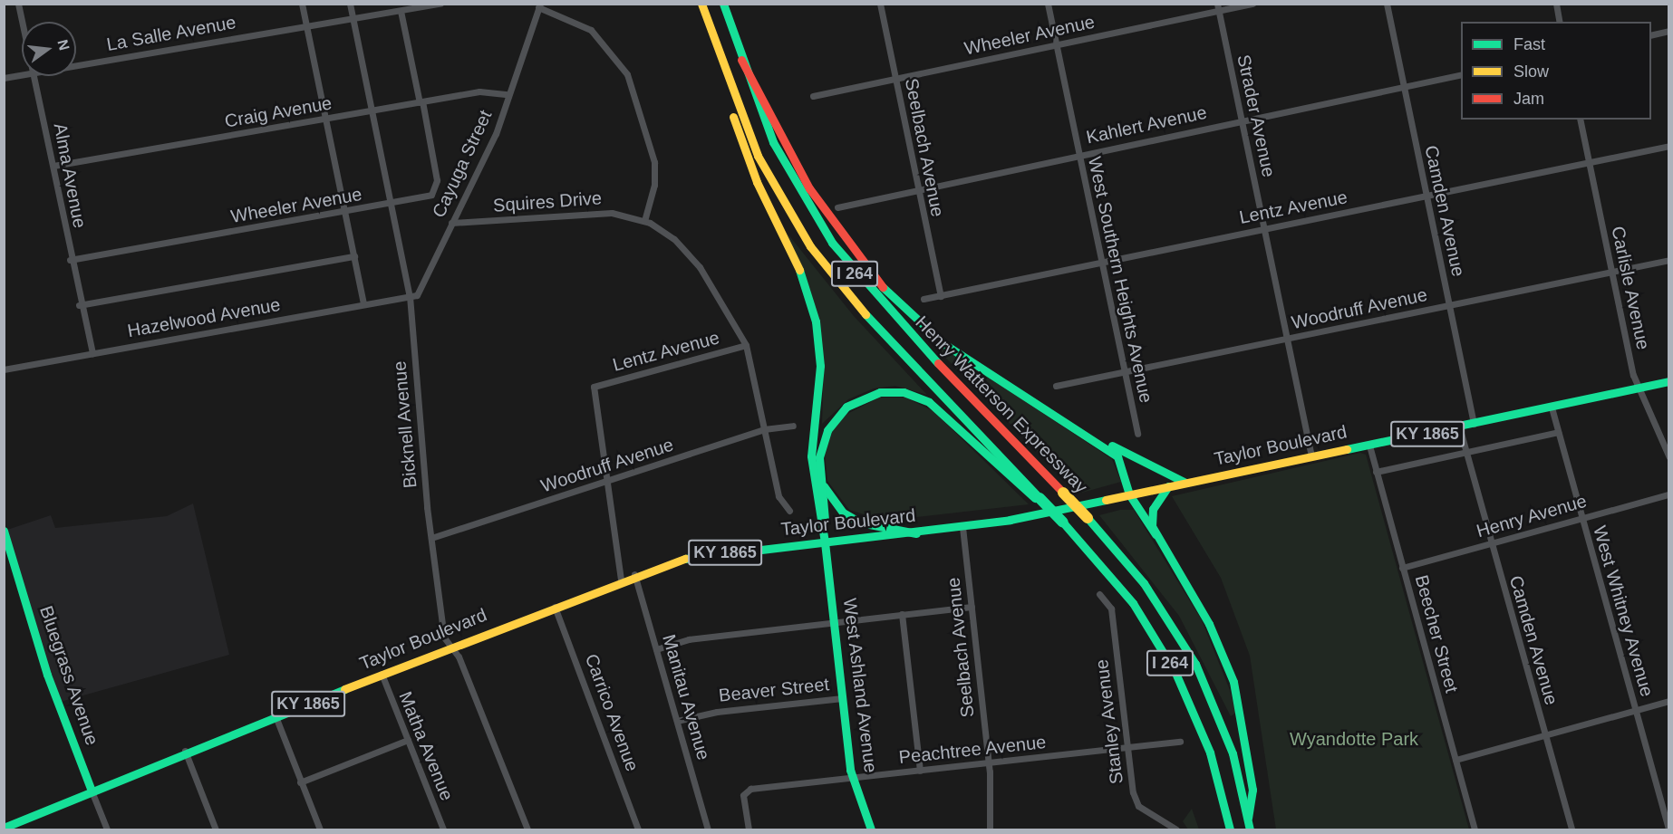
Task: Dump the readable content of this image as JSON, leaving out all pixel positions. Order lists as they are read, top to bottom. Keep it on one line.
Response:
{"streets":{"main road":["I 264","Henry Watterson Expressway","KY 1865","Taylor Boulevard","Bluegrass Avenue","West Ashland Avenue"],"street":["La Salle Avenue","Wheeler Avenue","Craig Avenue","Strader Avenue","Kahlert Avenue","Seelbach Avenue","Cayuga Street","Alma Avenue","Squires Drive","Lentz Avenue","Camden Avenue","West Southern Heights Avenue","Carlisle Avenue","Woodruff Avenue","Hazelwood Avenue","Bicknell Avenue","Henry Avenue","West Whitney Avenue","Beecher Street","Beaver Street","Manitau Avenue","Carrico Avenue","Stanley Avenue","Matha Avenue","Peachtree Avenue"]},"crossings":[["La Salle Avenue","Wheeler Avenue"],["La Salle Avenue","Bicknell Avenue"],["Wheeler Avenue","Craig Avenue"],["Wheeler Avenue","Strader Avenue"],["Wheeler Avenue","Seelbach Avenue"],["Wheeler Avenue","Alma Avenue"],["Wheeler Avenue","West Southern Heights Avenue"],["Wheeler Avenue","Bicknell Avenue"],["Craig Avenue","Cayuga Street"],["Craig Avenue","Alma Avenue"],["Craig Avenue","Bicknell Avenue"],["Strader Avenue","Kahlert Avenue"],["Strader Avenue","Lentz Avenue"],["Strader Avenue","Woodruff Avenue"],["Strader Avenue","Taylor Boulevard"],["Kahlert Avenue","Seelbach Avenue"],["Kahlert Avenue","Camden Avenue"],["Kahlert Avenue","West Southern Heights Avenue"],["Seelbach Avenue","Lentz Avenue"],["Seelbach Avenue","Taylor Boulevard"],["Seelbach Avenue","Peachtree Avenue"],["Cayuga Street","Squires Drive"],["Cayuga Street","Hazelwood Avenue"],["Cayuga Street","Bicknell Avenue"],["Alma Avenue","Hazelwood Avenue"],["Squires Drive","Lentz Avenue"],["Lentz Avenue","Camden Avenue"],["Lentz Avenue","West Southern Heights Avenue"],["Lentz Avenue","Carlisle Avenue"],["Lentz Avenue","Woodruff Avenue"],["Camden Avenue","Woodruff Avenue"],["Camden Avenue","Taylor Boulevard"],["Camden Avenue","Henry Avenue"],["West Southern Heights Avenue","Woodruff Avenue"],["Carlisle Avenue","Woodruff Avenue"],["Carlisle Avenue","Taylor Boulevard"],["Woodruff Avenue","Bicknell Avenue"],["Hazelwood Avenue","Bicknell Avenue"],["Bicknell Avenue","Taylor Boulevard"],["Taylor Boulevard","West Whitney Avenue"],["Taylor Boulevard","Beecher Street"],["Taylor Boulevard","Bluegrass Avenue"],["Taylor Boulevard","West Ashland Avenue"],["Taylor Boulevard","Manitau Avenue"],["Taylor Boulevard","Carrico Avenue"],["Taylor Boulevard","Matha Avenue"],["Henry Avenue","West Whitney Avenue"],["Henry Avenue","Beecher Street"],["West Ashland Avenue","Beaver Street"],["West Ashland Avenue","Peachtree Avenue"],["Beaver Street","Manitau Avenue"],["Stanley Avenue","Peachtree Avenue"]],"parks":["Wyandotte Park"],"legend":["Fast","Slow","Jam"],"north":"right"}
